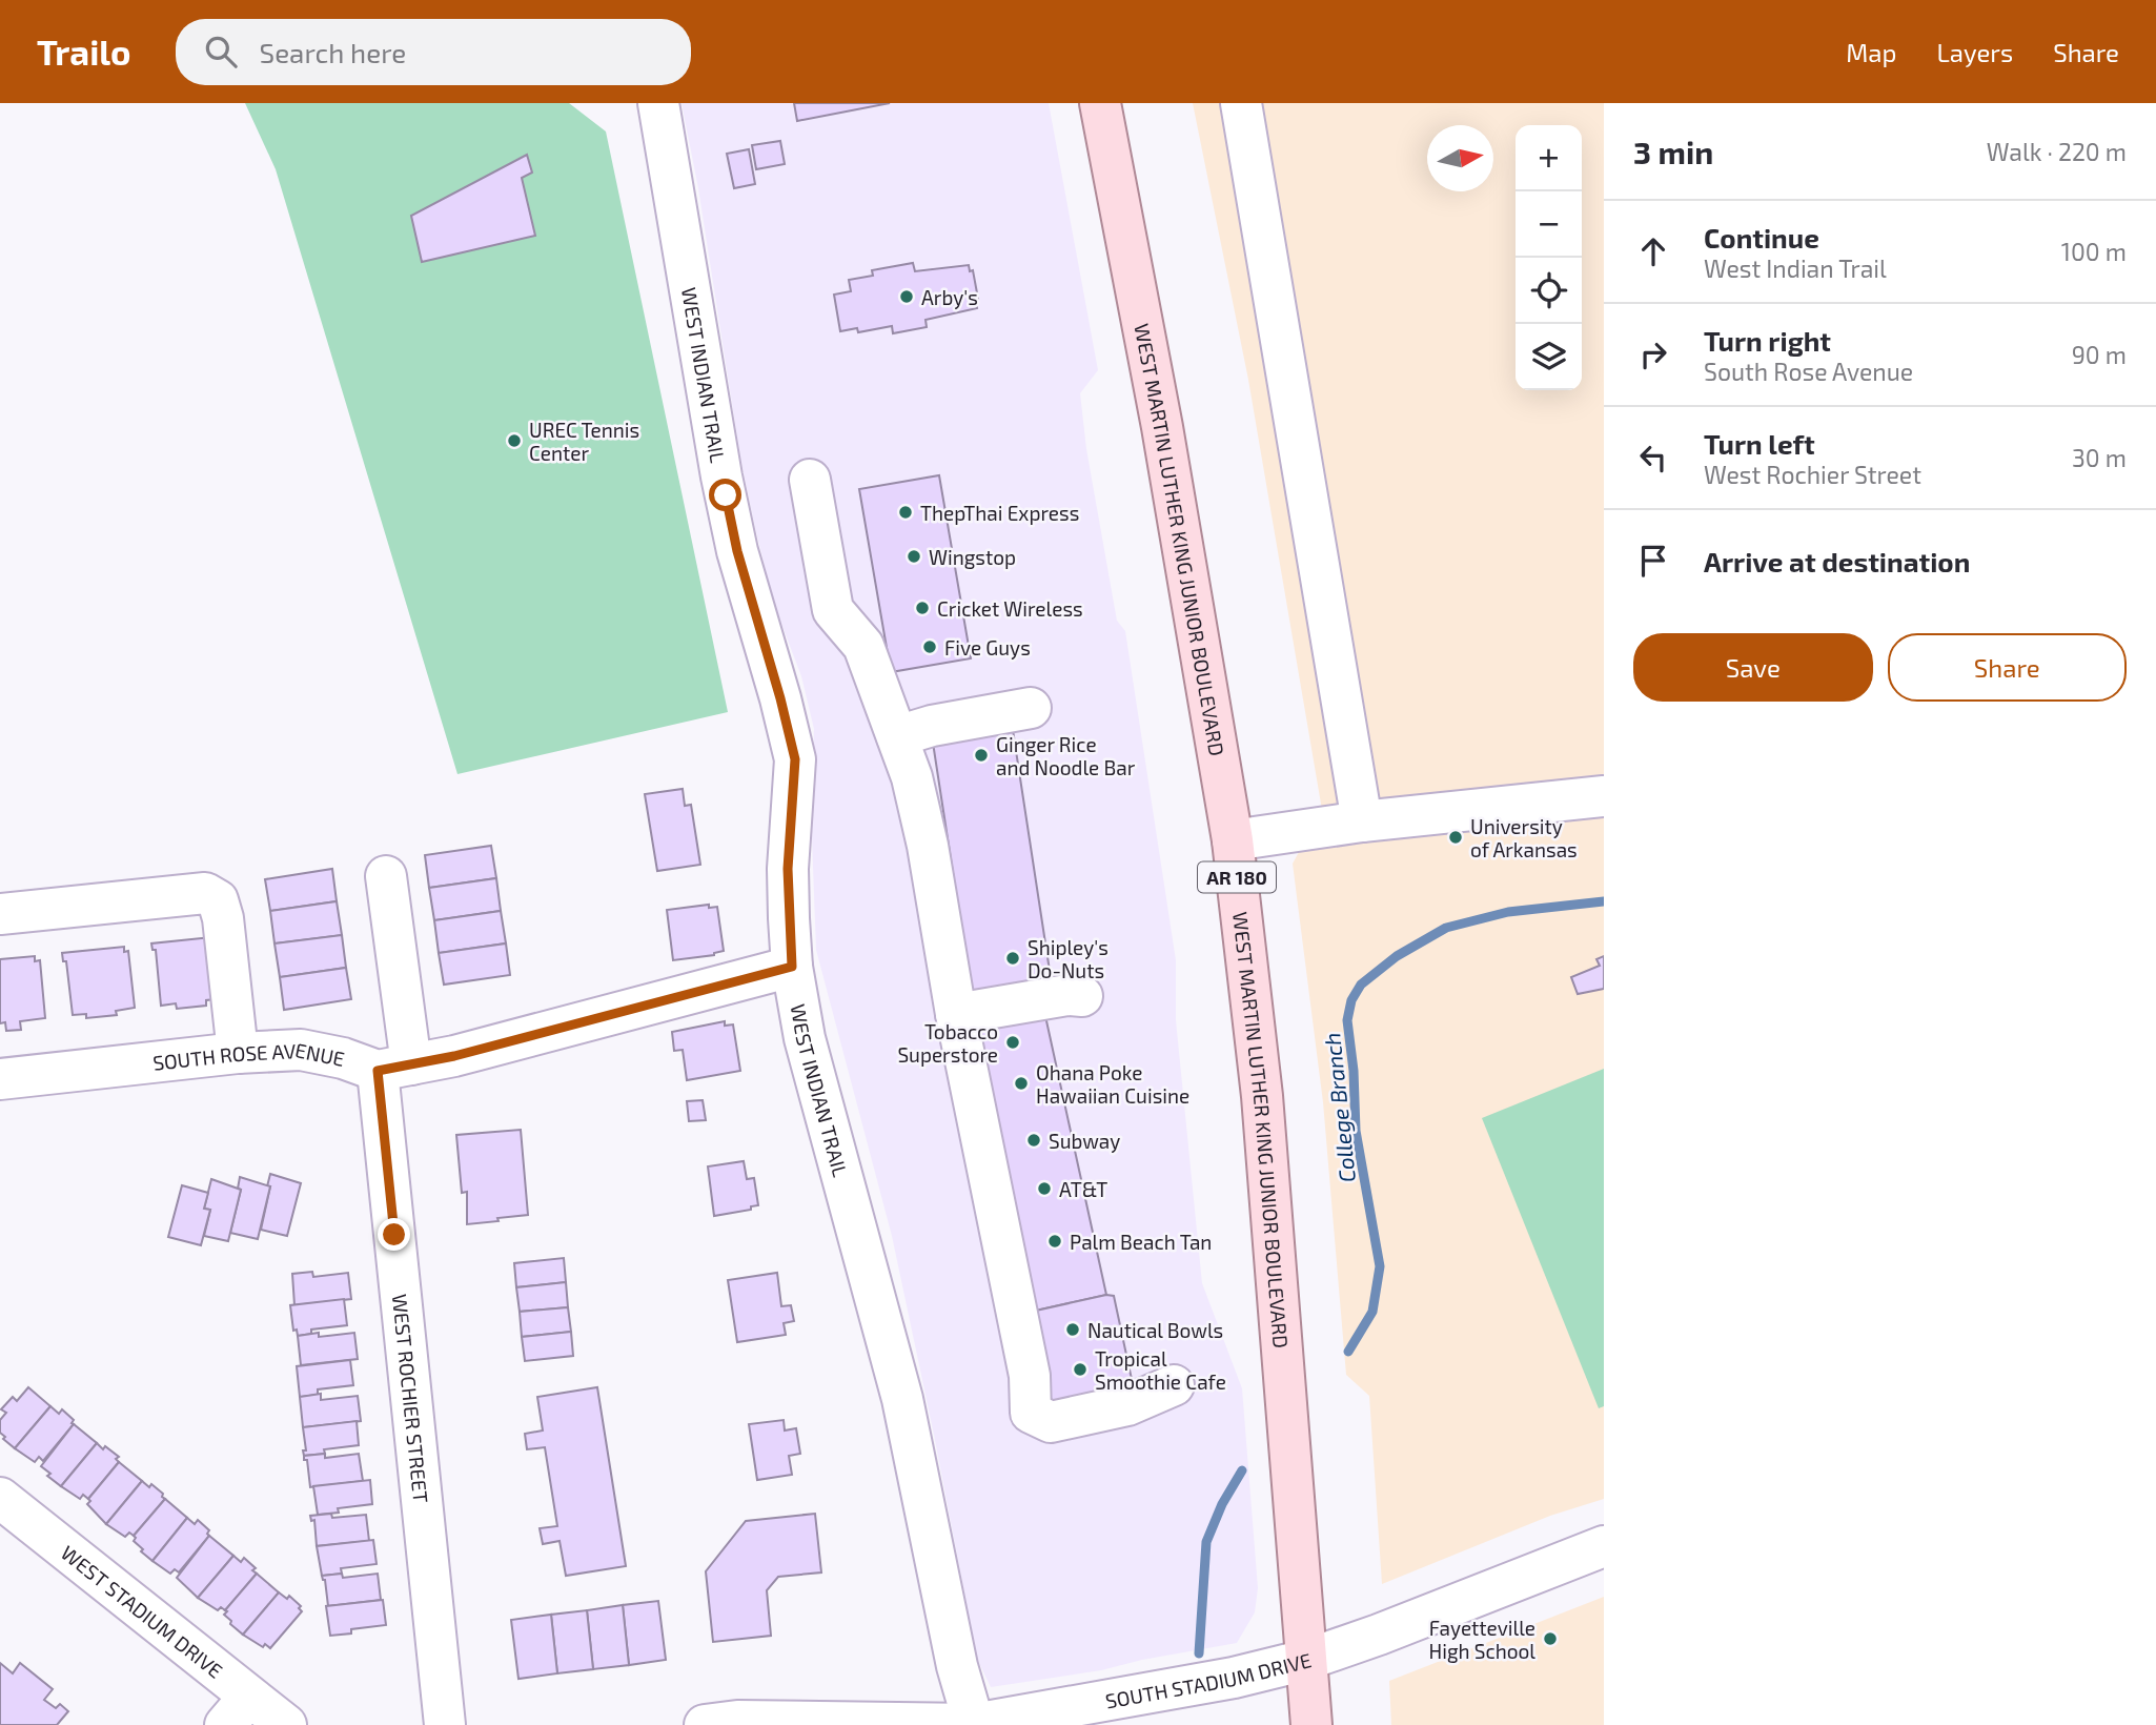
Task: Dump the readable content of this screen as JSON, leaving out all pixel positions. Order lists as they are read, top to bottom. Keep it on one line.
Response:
{"streets":{"main road":["WEST MARTIN LUTHER KING JUNIOR BOULEVARD","AR 180"],"street":["WEST INDIAN TRAIL","SOUTH ROSE AVENUE","WEST ROCHIER STREET","WEST STADIUM DRIVE","SOUTH STADIUM DRIVE"]},"crossings":[["WEST INDIAN TRAIL","SOUTH STADIUM DRIVE"],["WEST MARTIN LUTHER KING JUNIOR BOULEVARD","SOUTH STADIUM DRIVE"],["SOUTH ROSE AVENUE","WEST ROCHIER STREET"]],"water":["College Branch"],"places":["Arby's","UREC Tennis Center","ThepThai Express","Wingstop","Cricket Wireless","Five Guys","Ginger Rice and Noodle Bar","University of Arkansas","Shipley's Do-Nuts","Tobacco Superstore","Ohana Poke Hawaiian Cuisine","Subway","AT&T","Palm Beach Tan","Nautical Bowls","Tropical Smoothie Cafe","Fayetteville High School"],"north":"right","page":{"header":"Trailo","search":"Search here","nav":["Map","Layers","Share"],"heading":["3 min","Walk · 220 m"],"map_buttons":["+","−"],"list":[["Continue","West Indian Trail","100 m"],["Turn right","South Rose Avenue","90 m"],["Turn left","West Rochier Street","30 m"],"Arrive at destination"],"buttons":["Save","Share"]}}
